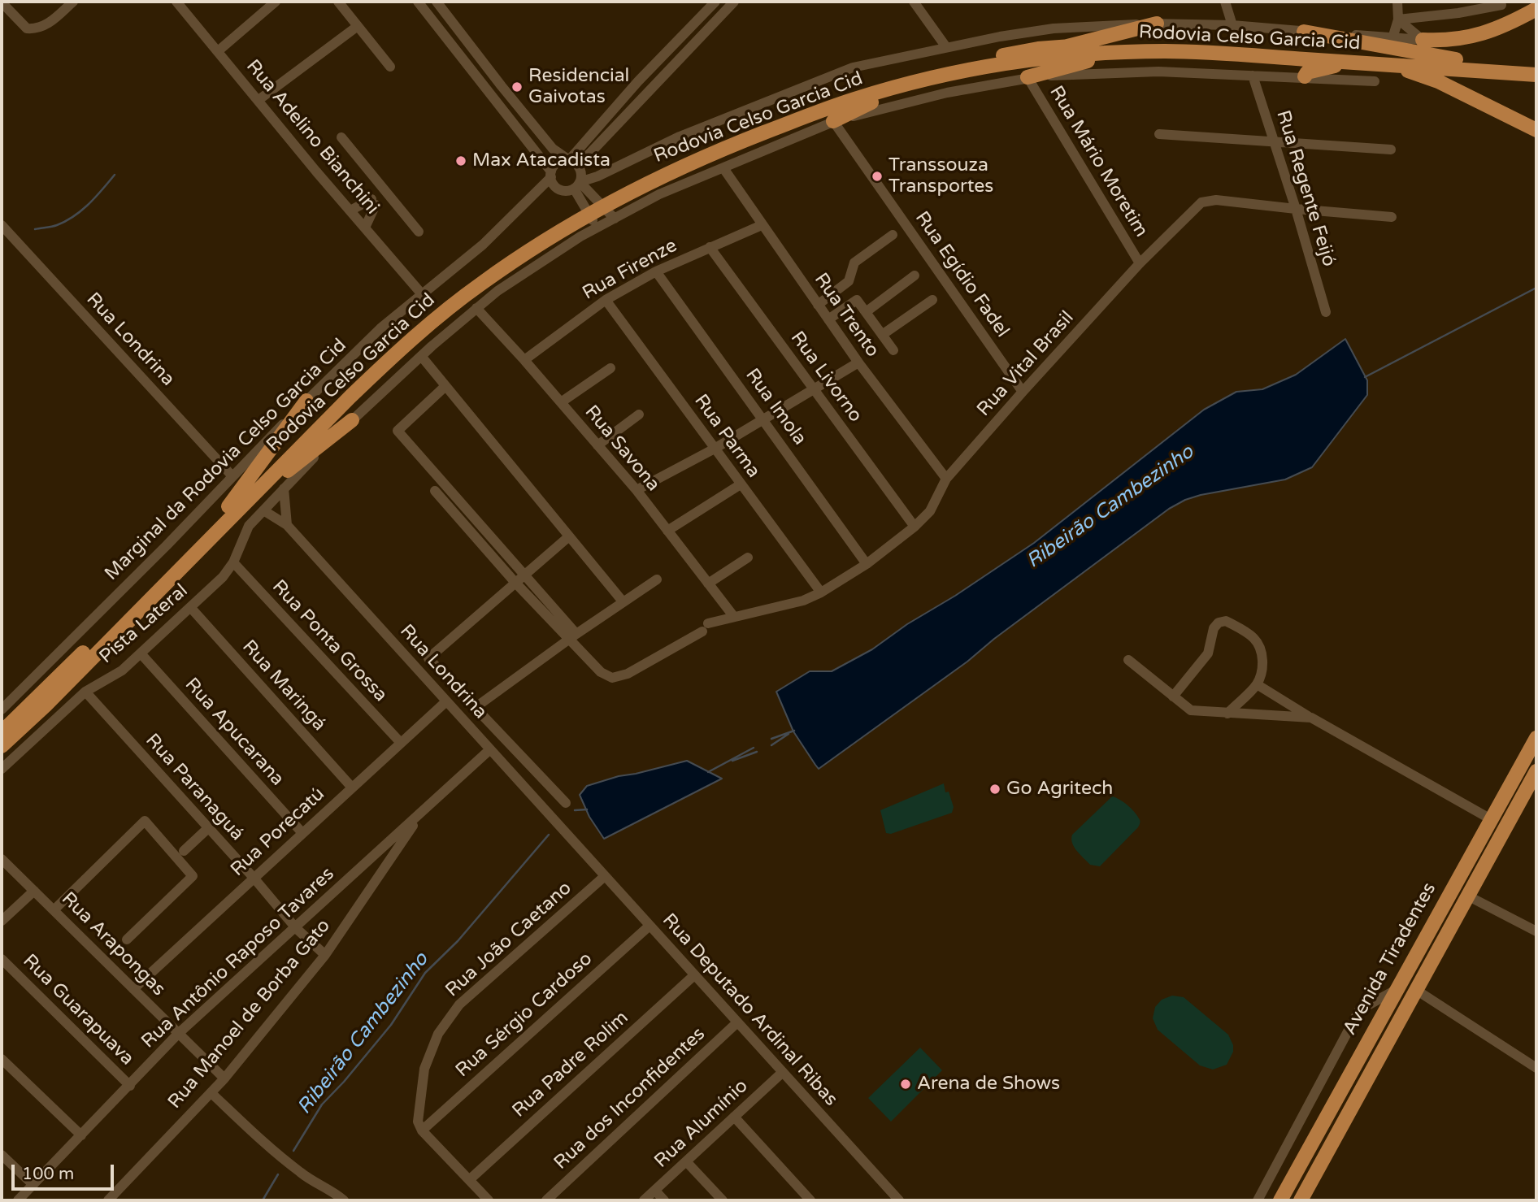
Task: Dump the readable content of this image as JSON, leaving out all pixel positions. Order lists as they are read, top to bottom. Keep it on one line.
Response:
{"streets":{"highway":["Rodovia Celso Garcia Cid","Avenida Tiradentes"],"street":["Rua Adelino Bianchini","Rua Mário Moretim","Rua Regente Feijó","Rua Firenze","Rua Egídio Fadel","Rua Trento","Rua Londrina","Rua Vital Brasil","Rua Livorno","Rua Imola","Rua Parma","Rua Savona","Marginal da Rodovia Celso Garcia Cid","Pista Lateral","Rua Ponta Grossa","Rua Maringá","Rua Apucarana","Rua Paranaguá","Rua Porecatú","Rua João Caetano","Rua Arapongas","Rua Antônio Raposo Tavares","Rua Guarapuava","Rua Deputado Ardinal Ribas","Rua Manoel de Borba Gato","Rua Sérgio Cardoso","Rua Padre Rolim","Rua dos Inconfidentes","Rua Alumínio"]},"crossings":[["Rua Adelino Bianchini","Marginal da Rodovia Celso Garcia Cid"],["Rua Mário Moretim","Rua Vital Brasil"],["Rua Regente Feijó","Rua Vital Brasil"],["Rua Firenze","Rua Trento"],["Rua Firenze","Rua Livorno"],["Rua Firenze","Rua Imola"],["Rua Firenze","Rua Parma"],["Rua Firenze","Rua Savona"],["Rua Egídio Fadel","Rua Vital Brasil"],["Rua Trento","Rua Vital Brasil"],["Rua Londrina","Marginal da Rodovia Celso Garcia Cid"],["Rua Londrina","Pista Lateral"],["Rua Londrina","Rua Porecatú"],["Rua Londrina","Rua Antônio Raposo Tavares"],["Rua Londrina","Rua Deputado Ardinal Ribas"],["Rua Vital Brasil","Rua Livorno"],["Rua Vital Brasil","Rua Imola"],["Rua Vital Brasil","Rua Parma"],["Rua Vital Brasil","Rua Savona"],["Pista Lateral","Rua Ponta Grossa"],["Pista Lateral","Rua Maringá"],["Pista Lateral","Rua Apucarana"],["Pista Lateral","Rua Paranaguá"],["Rua Ponta Grossa","Rua Porecatú"],["Rua Maringá","Rua Porecatú"],["Rua Apucarana","Rua Porecatú"],["Rua Paranaguá","Rua Porecatú"],["Rua Paranaguá","Rua Antônio Raposo Tavares"],["Rua Paranaguá","Rua Manoel de Borba Gato"],["Rua Porecatú","Rua Arapongas"],["Rua João Caetano","Rua Deputado Ardinal Ribas"],["Rua João Caetano","Rua Sérgio Cardoso"],["Rua Arapongas","Rua Antônio Raposo Tavares"],["Rua Arapongas","Rua Manoel de Borba Gato"],["Rua Antônio Raposo Tavares","Rua Guarapuava"],["Rua Antônio Raposo Tavares","Rua Manoel de Borba Gato"],["Rua Deputado Ardinal Ribas","Rua Sérgio Cardoso"],["Rua Deputado Ardinal Ribas","Rua Padre Rolim"],["Rua Deputado Ardinal Ribas","Rua dos Inconfidentes"],["Rua Deputado Ardinal Ribas","Rua Alumínio"]],"water":["Ribeirão Cambezinho"],"places":["Residencial Gaivotas","Max Atacadista","Transsouza Transportes","Go Agritech","Arena de Shows"],"scale_bar":"100 m"}
